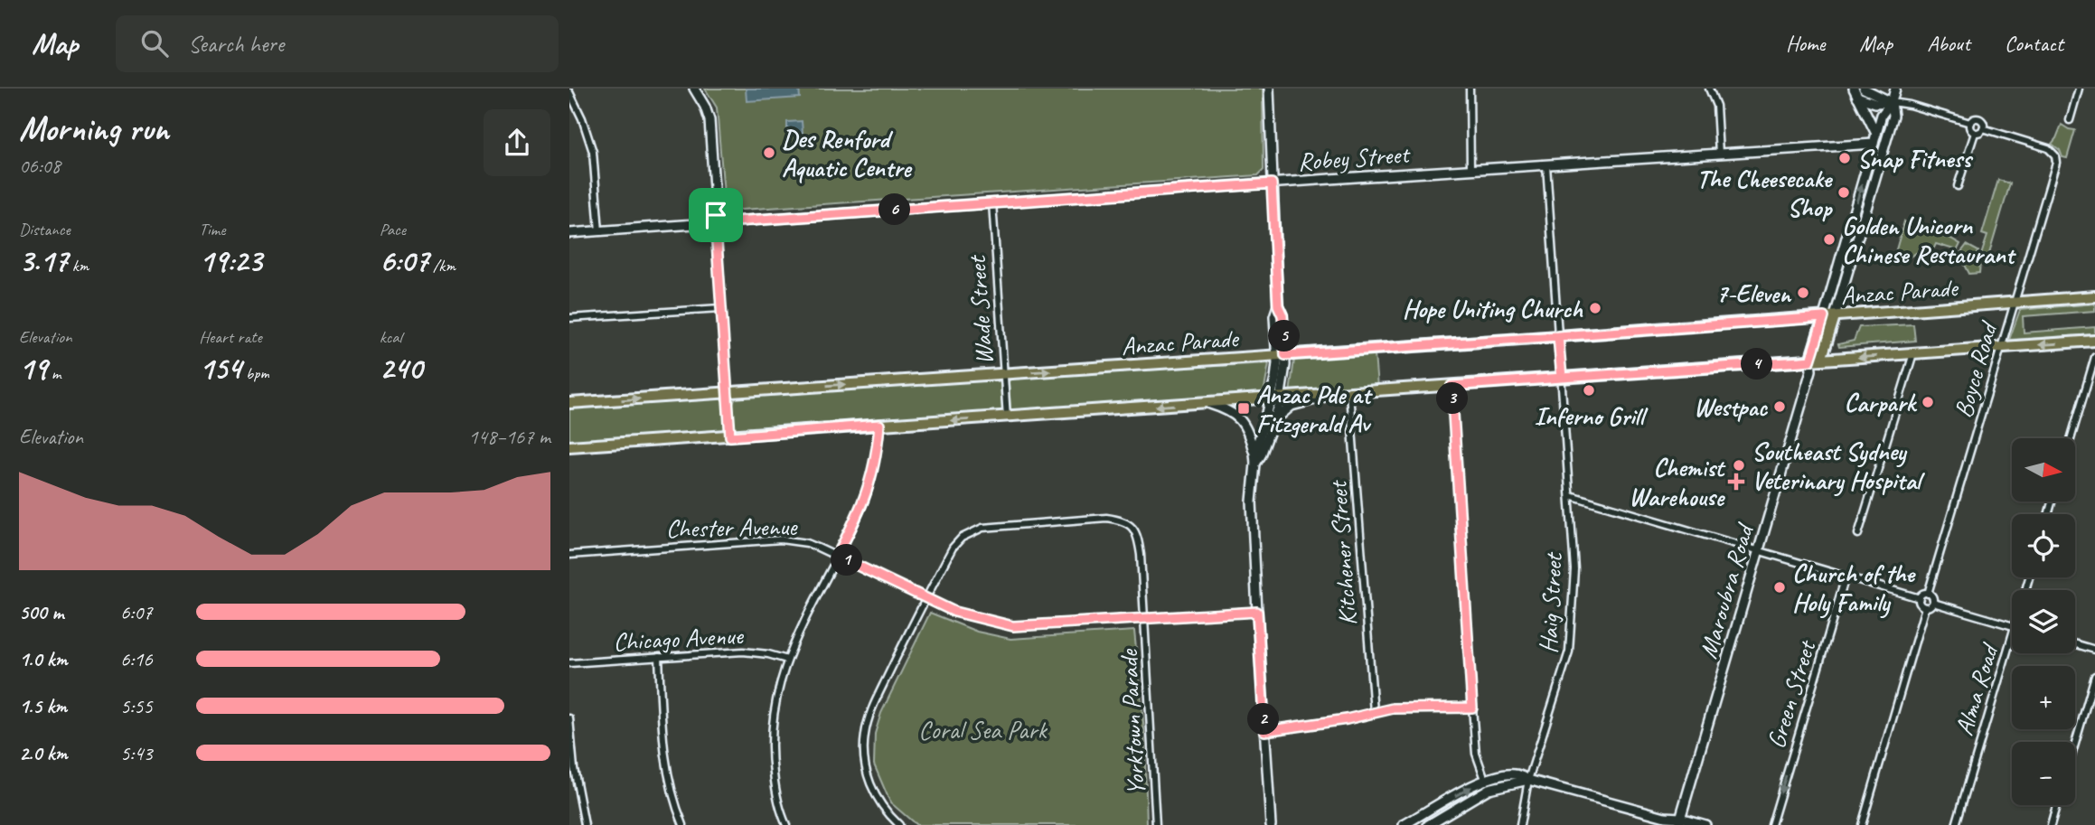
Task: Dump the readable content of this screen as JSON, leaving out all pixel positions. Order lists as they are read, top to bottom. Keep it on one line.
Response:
{"streets":{"main road":["Anzac Parade","Maroubra Road"],"street":["Robey Street","Wade Street","Boyce Road","Chester Avenue","Kitchener Street","Haig Street","Chicago Avenue","Alma Road","Green Street","Yorktown Parade"]},"crossings":[["Robey Street","Wade Street"],["Robey Street","Maroubra Road"],["Robey Street","Haig Street"],["Anzac Parade","Wade Street"],["Anzac Parade","Boyce Road"],["Anzac Parade","Maroubra Road"],["Anzac Parade","Haig Street"],["Chester Avenue","Yorktown Parade"]],"one_way":["Green Street"],"parks":["Coral Sea Park"],"places":{"other":["Des Renford Aquatic Centre","Snap Fitness","The Cheesecake Shop","Golden Unicorn Chinese Restaurant","7-Eleven","Hope Uniting Church","Inferno Grill","Carpark","Westpac","Southeast Sydney Veterinary Hospital","Church of the Holy Family"],"transit":["Anzac Pde at Fitzgerald Av"],"health":["Chemist Warehouse"]},"north":"right","page":{"header":"Map","search":"Search here","nav":["Home","Map","About","Contact"],"heading":["Morning run","06:08"],"pins":["6","5","4","3","1","2"],"stats":[["Distance","3.17 km"],["Time","19:23"],["Pace","6:07 /km"],["Elevation","19 m"],["Heart rate","154 bpm"],["kcal","240"]],"chart":["Elevation","148–167 m"],"map_buttons":["+","−"],"list":[{"name":"500 m","note":"6:07"},{"name":"1.0 km","note":"6:16"},{"name":"1.5 km","note":"5:55"},{"name":"2.0 km","note":"5:43"}]}}
